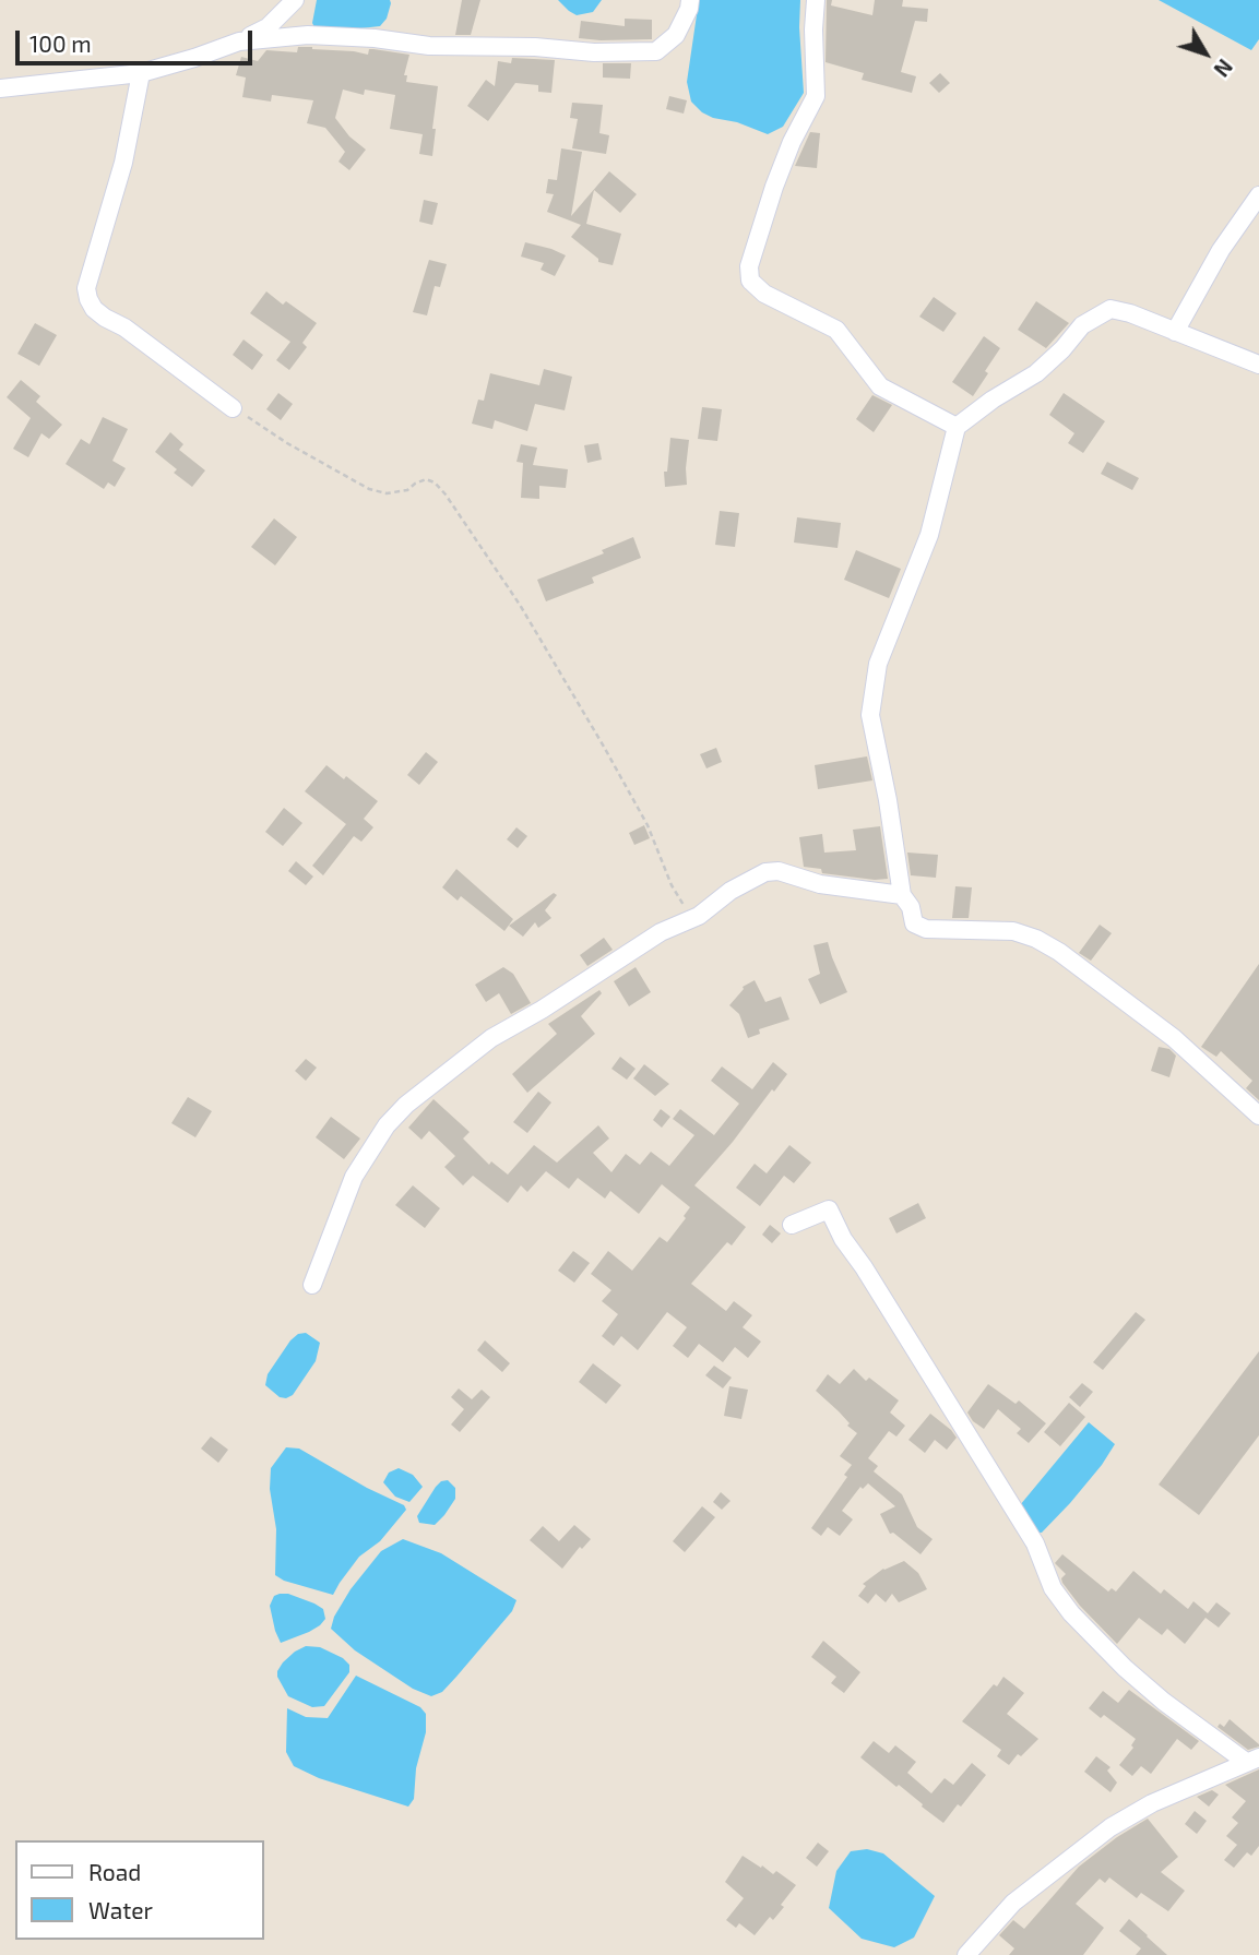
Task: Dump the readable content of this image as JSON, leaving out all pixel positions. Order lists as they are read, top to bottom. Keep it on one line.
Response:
{"legend":["Road","Water"],"scale_bar":"100 m","north":"bottom right"}
